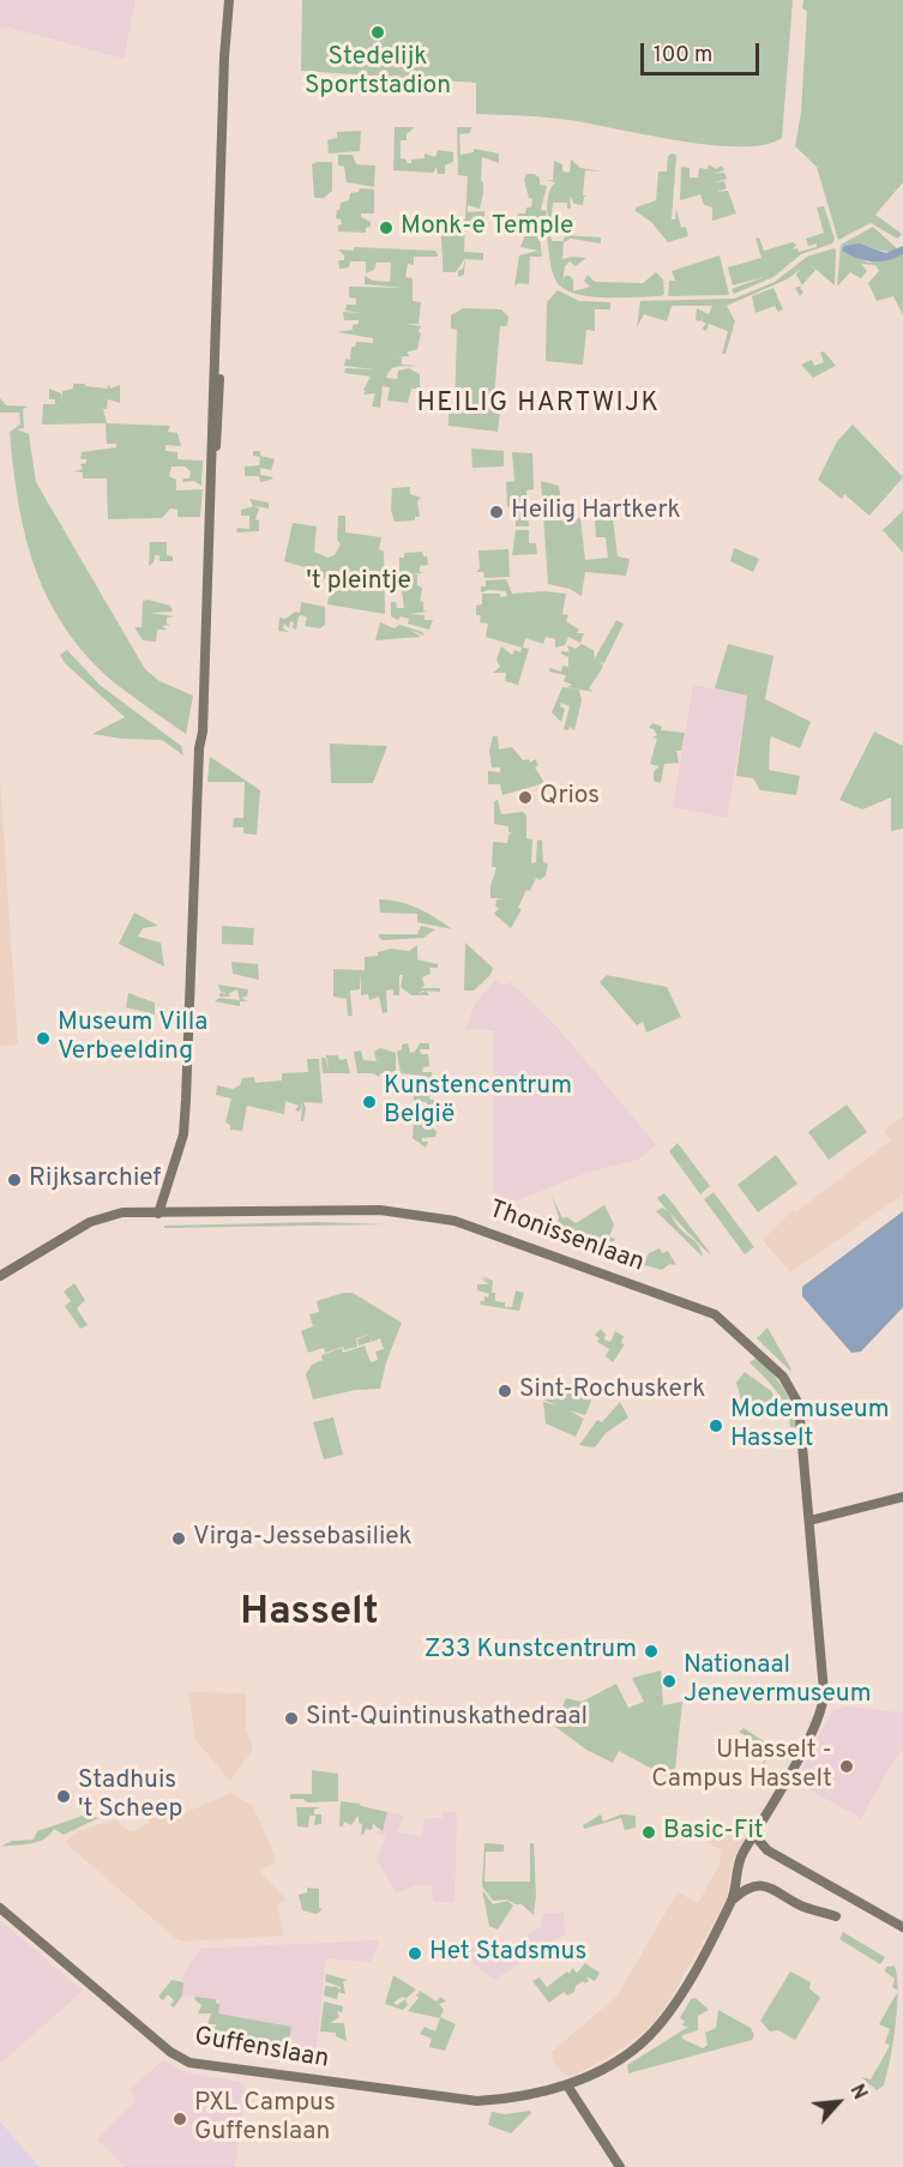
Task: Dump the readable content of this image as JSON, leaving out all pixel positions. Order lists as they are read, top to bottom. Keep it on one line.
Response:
{"streets":{"main road":["Thonissenlaan","Guffenslaan"]},"crossings":[["Thonissenlaan","Guffenslaan"]],"districts":["HEILIG HARTWIJK","Hasselt"],"parks":["'t pleintje"],"places":["Stedelijk Sportstadion","Monk-e Temple","Heilig Hartkerk","Qrios","Museum Villa Verbeelding","Kunstencentrum België","Rijksarchief","Sint-Rochuskerk","Modemuseum Hasselt","Virga-Jessebasiliek","Z33 Kunstcentrum","Nationaal Jenevermuseum","Sint-Quintinuskathedraal","UHasselt - Campus Hasselt","Stadhuis 't Scheep","Basic-Fit","Het Stadsmus","PXL Campus Guffenslaan"],"scale_bar":"100 m","north":"top right"}
